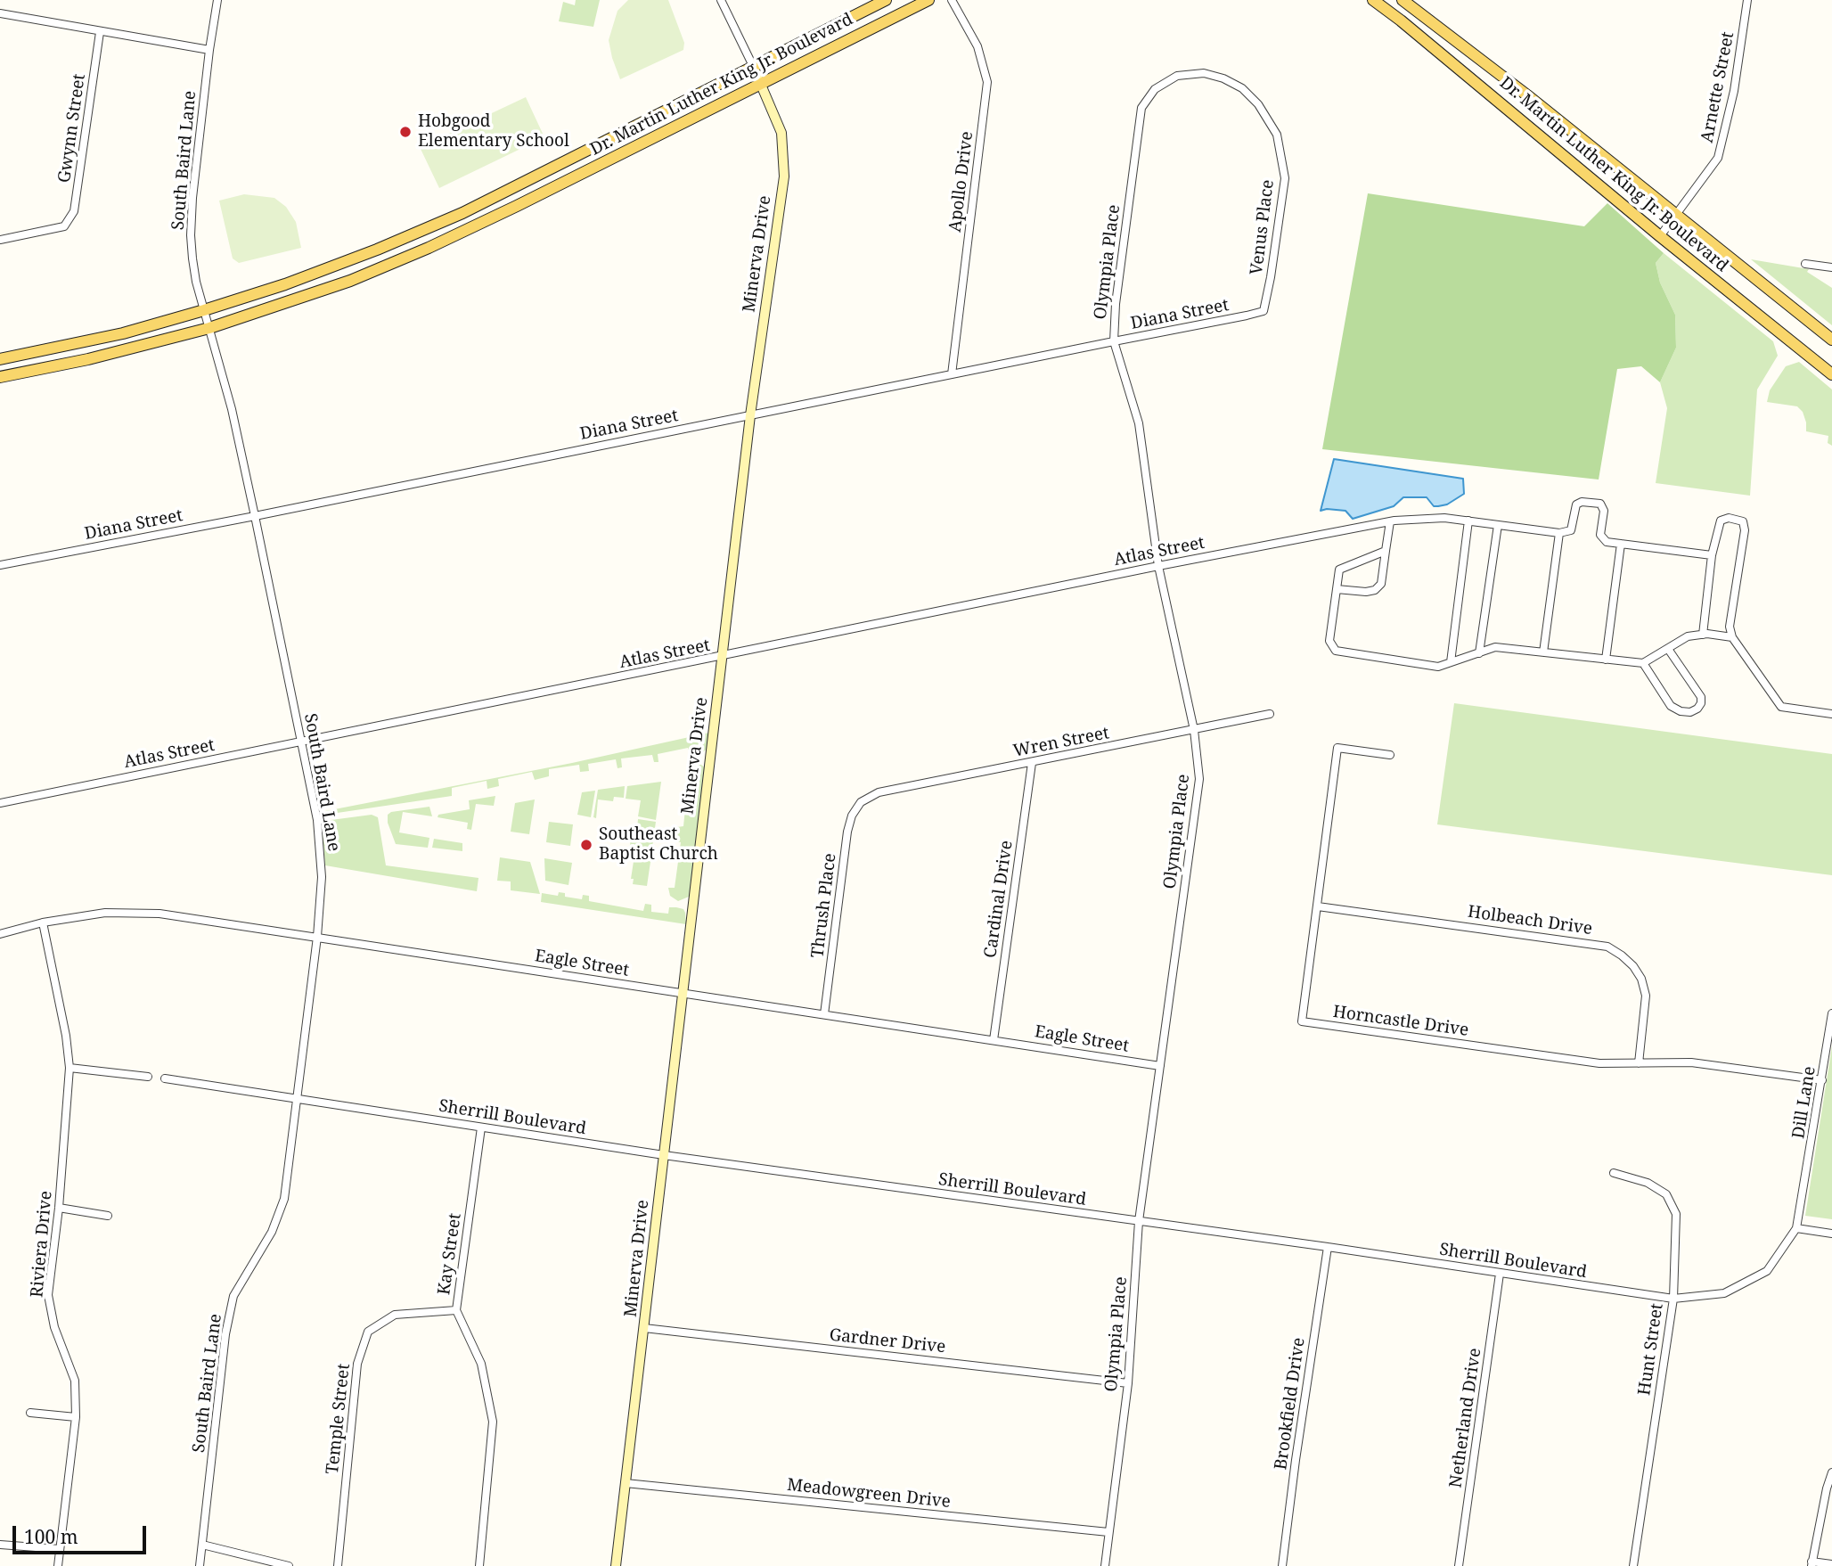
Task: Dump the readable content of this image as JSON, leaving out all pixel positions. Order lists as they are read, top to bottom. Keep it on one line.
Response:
{"streets":{"main road":["Dr. Martin Luther King Jr. Boulevard"],"street":["Arnette Street","Gwynn Street","South Baird Lane","Apollo Drive","Venus Place","Minerva Drive","Olympia Place","Diana Street","Atlas Street","Wren Street","Cardinal Drive","Thrush Place","Holbeach Drive","Eagle Street","Horncastle Drive","Dill Lane","Sherrill Boulevard","Riviera Drive","Kay Street","Gardner Drive","Hunt Street","Brookfield Drive","Netherland Drive","Temple Street","Meadowgreen Drive"]},"crossings":[["Dr. Martin Luther King Jr. Boulevard","Arnette Street"],["Dr. Martin Luther King Jr. Boulevard","South Baird Lane"],["Dr. Martin Luther King Jr. Boulevard","Minerva Drive"],["South Baird Lane","Diana Street"],["South Baird Lane","Atlas Street"],["South Baird Lane","Eagle Street"],["South Baird Lane","Sherrill Boulevard"],["Apollo Drive","Diana Street"],["Venus Place","Olympia Place"],["Venus Place","Diana Street"],["Minerva Drive","Diana Street"],["Minerva Drive","Atlas Street"],["Minerva Drive","Eagle Street"],["Minerva Drive","Sherrill Boulevard"],["Minerva Drive","Gardner Drive"],["Minerva Drive","Meadowgreen Drive"],["Olympia Place","Diana Street"],["Olympia Place","Atlas Street"],["Olympia Place","Wren Street"],["Olympia Place","Eagle Street"],["Olympia Place","Sherrill Boulevard"],["Olympia Place","Gardner Drive"],["Olympia Place","Meadowgreen Drive"],["Wren Street","Cardinal Drive"],["Wren Street","Thrush Place"],["Cardinal Drive","Eagle Street"],["Thrush Place","Eagle Street"],["Holbeach Drive","Horncastle Drive"],["Eagle Street","Riviera Drive"],["Horncastle Drive","Dill Lane"],["Dill Lane","Sherrill Boulevard"],["Sherrill Boulevard","Kay Street"],["Sherrill Boulevard","Hunt Street"],["Sherrill Boulevard","Brookfield Drive"],["Sherrill Boulevard","Netherland Drive"],["Kay Street","Temple Street"]],"places":["Hobgood Elementary School","Southeast Baptist Church"],"scale_bar":"100 m"}
